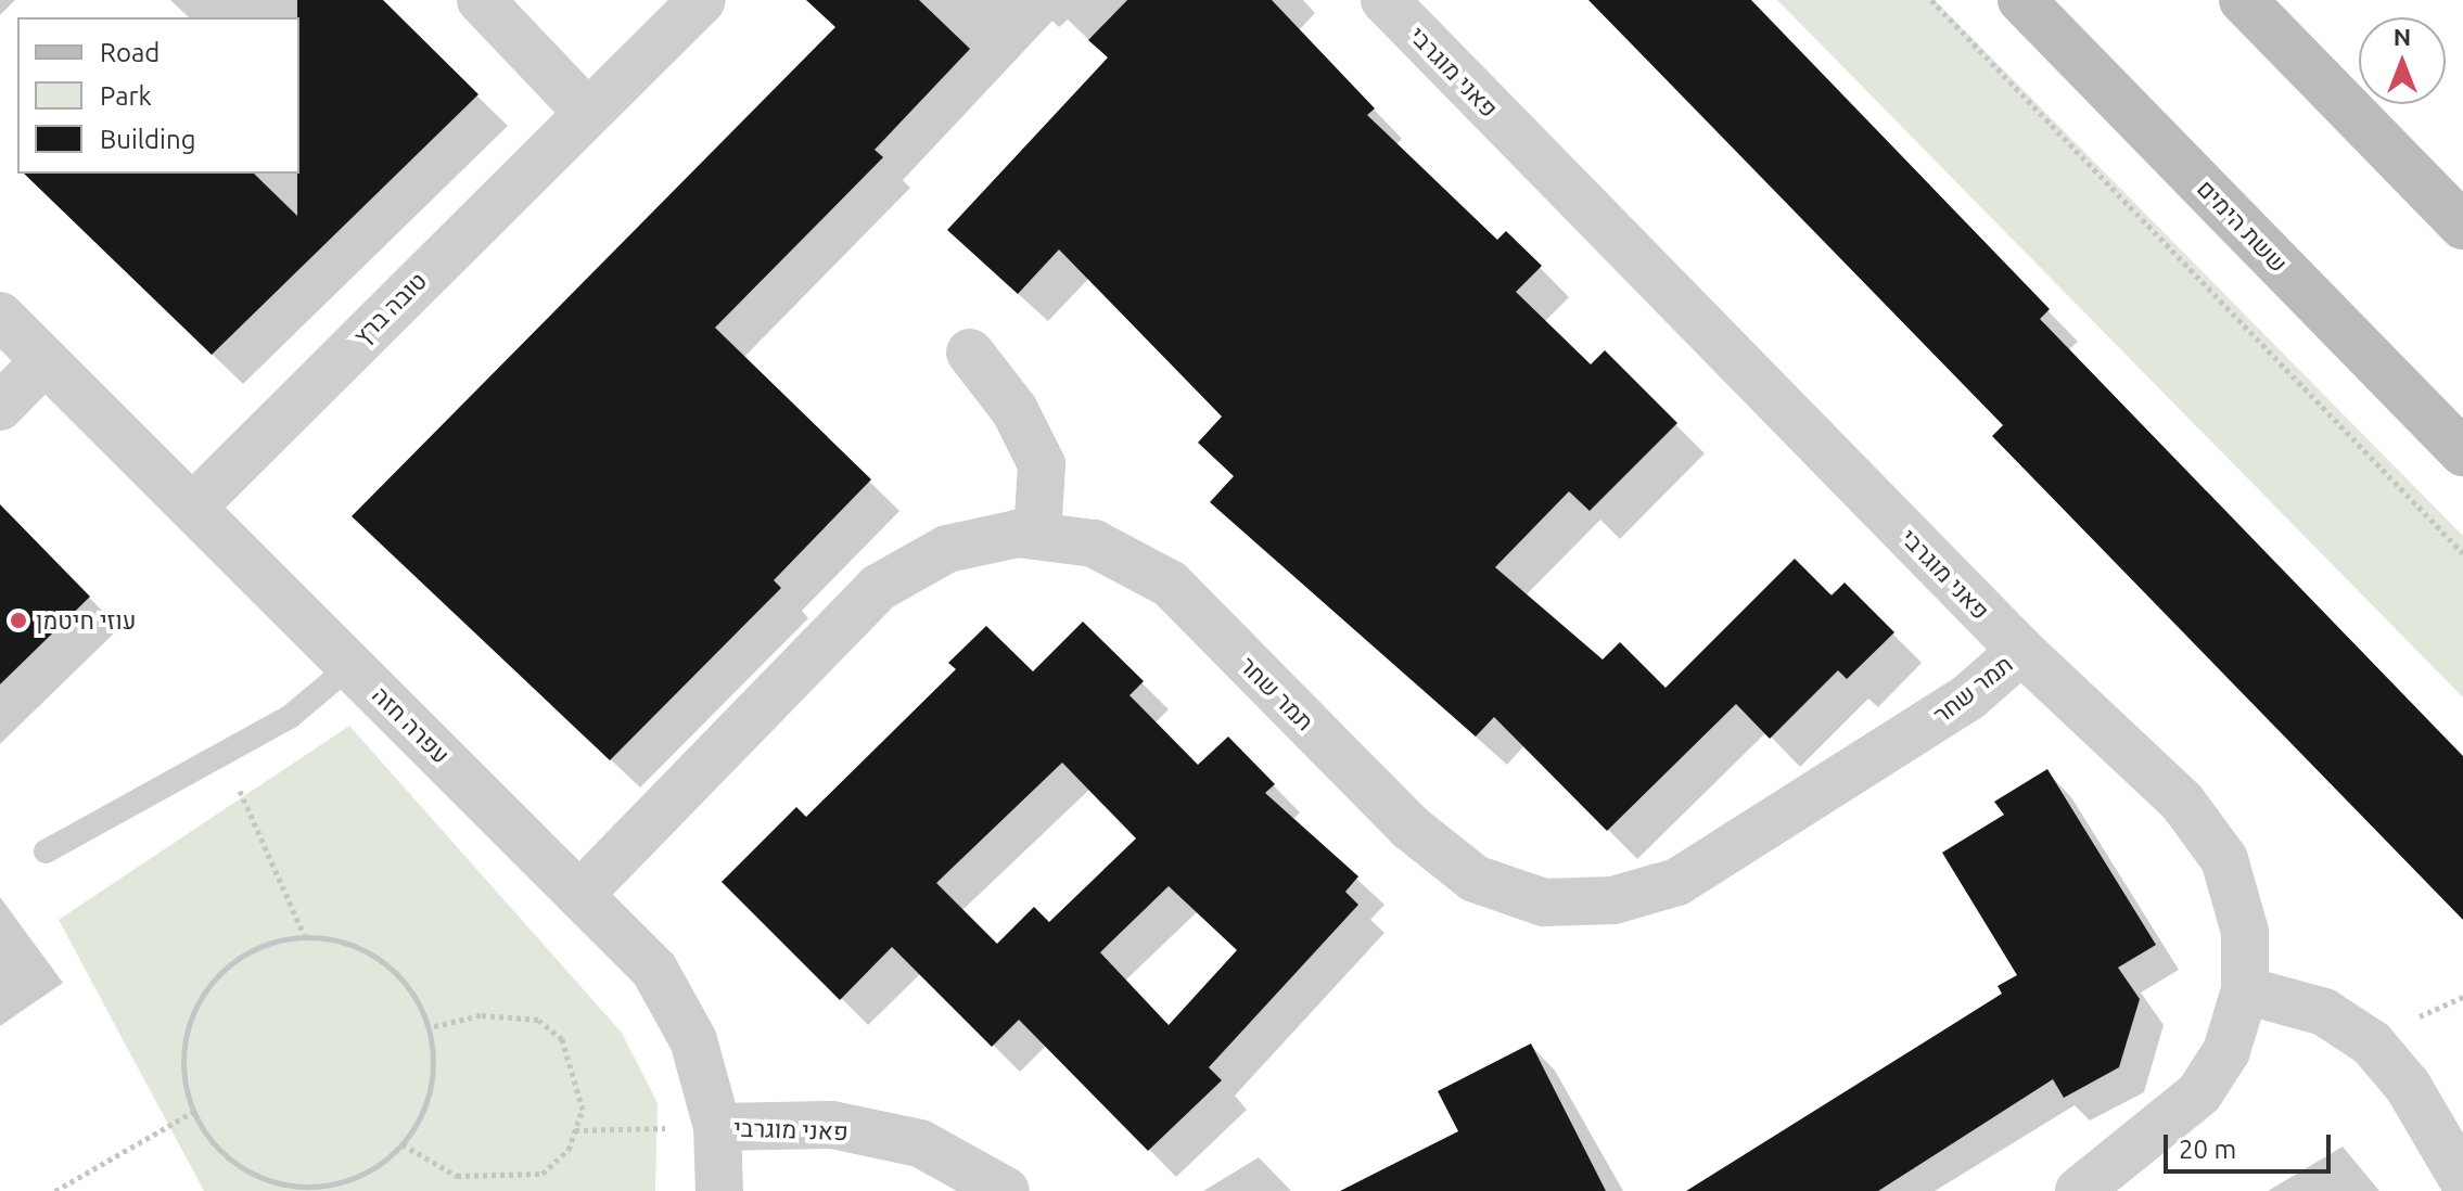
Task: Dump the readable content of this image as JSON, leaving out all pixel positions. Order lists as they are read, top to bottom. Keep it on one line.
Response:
{"streets":{"main road":["ששת הימים"],"street":["פאני מוגרבי","טובה ברץ","תמר שחר","עפרה חזה"]},"crossings":[["פאני מוגרבי","תמר שחר"],["פאני מוגרבי","עפרה חזה"],["טובה ברץ","עפרה חזה"],["תמר שחר","עפרה חזה"]],"places":["עוזי חיטמן"],"legend":["Road","Park","Building"],"scale_bar":"20 m","north":"top"}
